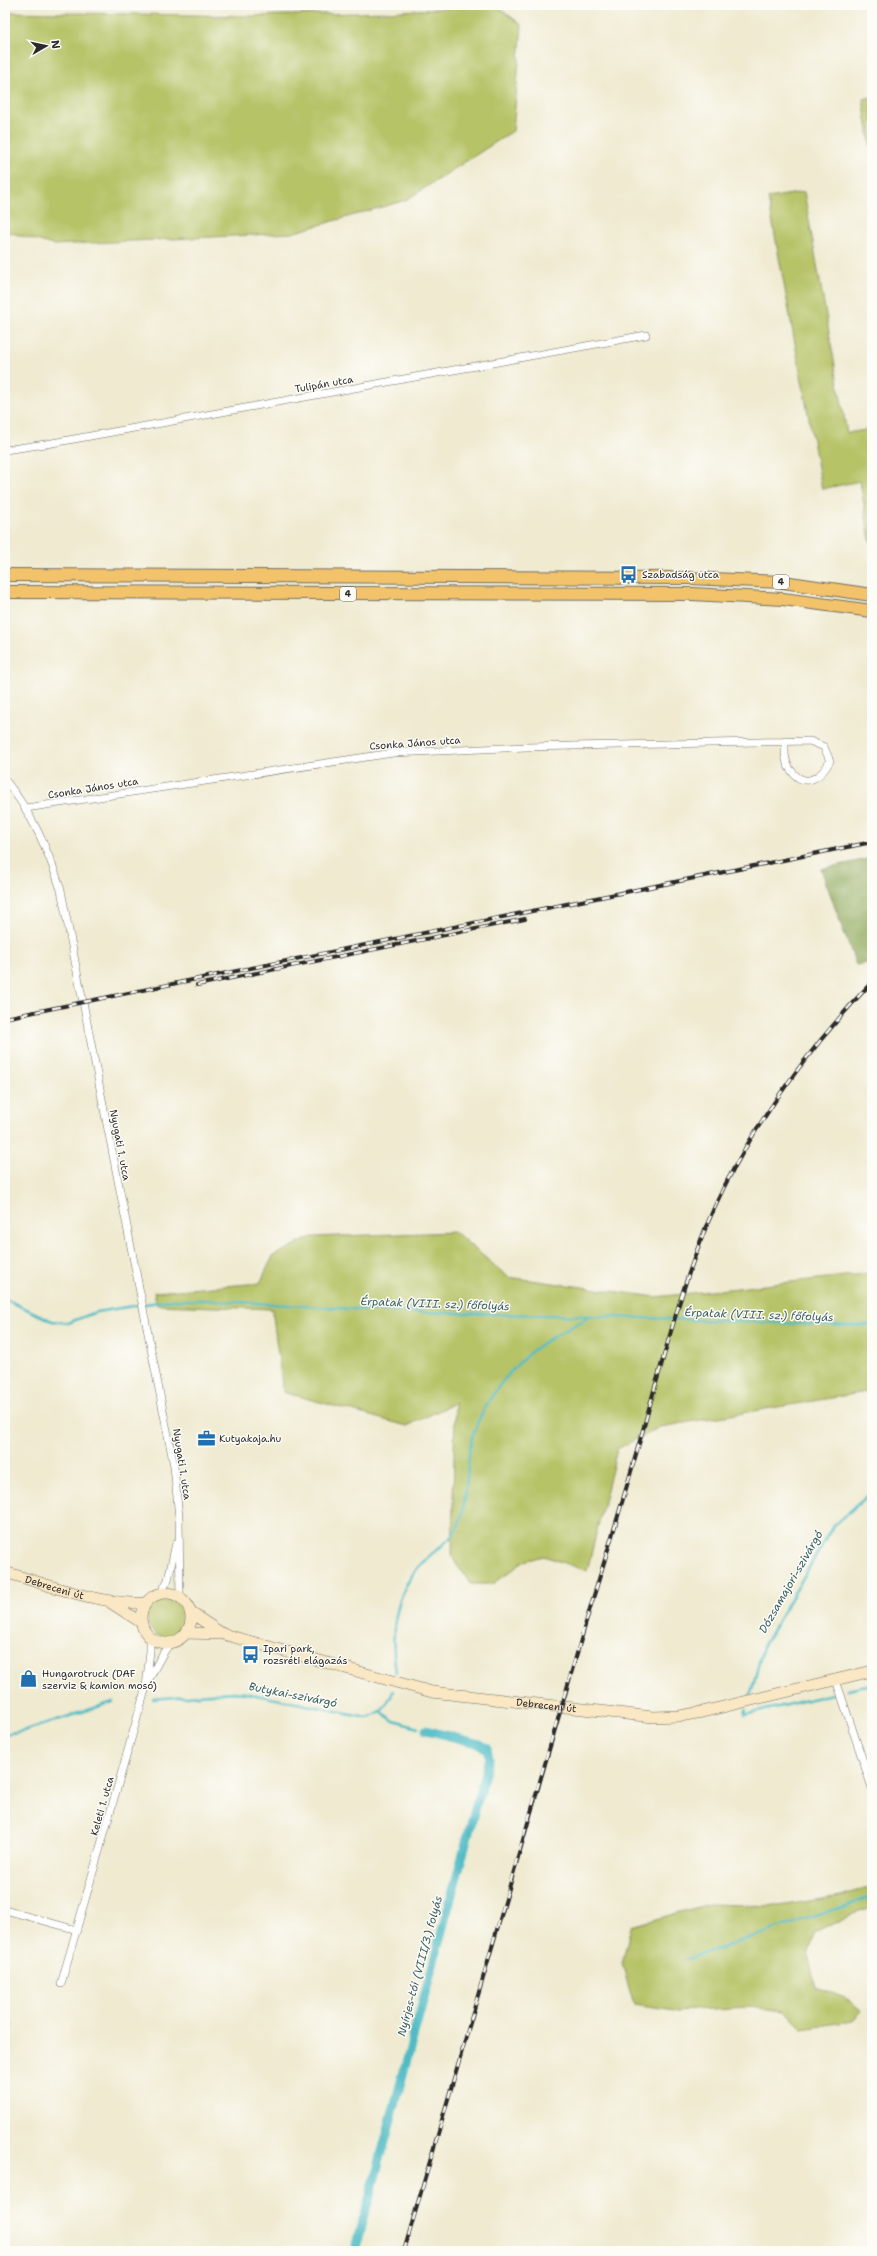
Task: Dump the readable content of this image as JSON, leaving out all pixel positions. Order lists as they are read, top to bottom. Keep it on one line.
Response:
{"streets":{"main road":["4"],"street":["Tulipán utca","Csonka János utca","Nyugati 1. utca","Debreceni út","Keleti 1. utca"]},"crossings":[["Csonka János utca","Nyugati 1. utca"]],"water":["Érpatak (VIII. sz.) főfolyás","Dózsamajori-szivárgó","Butykai-szivárgó","Nyírjes-tói (VIII/3.) folyás"],"places":{"bus stop":["Szabadság utca","Ipari park, rozsréti elágazás"],"office":["Kutyakaja.hu"],"shop":["Hungarotruck (DAF szerviz & kamion mosó)"]},"north":"right"}
